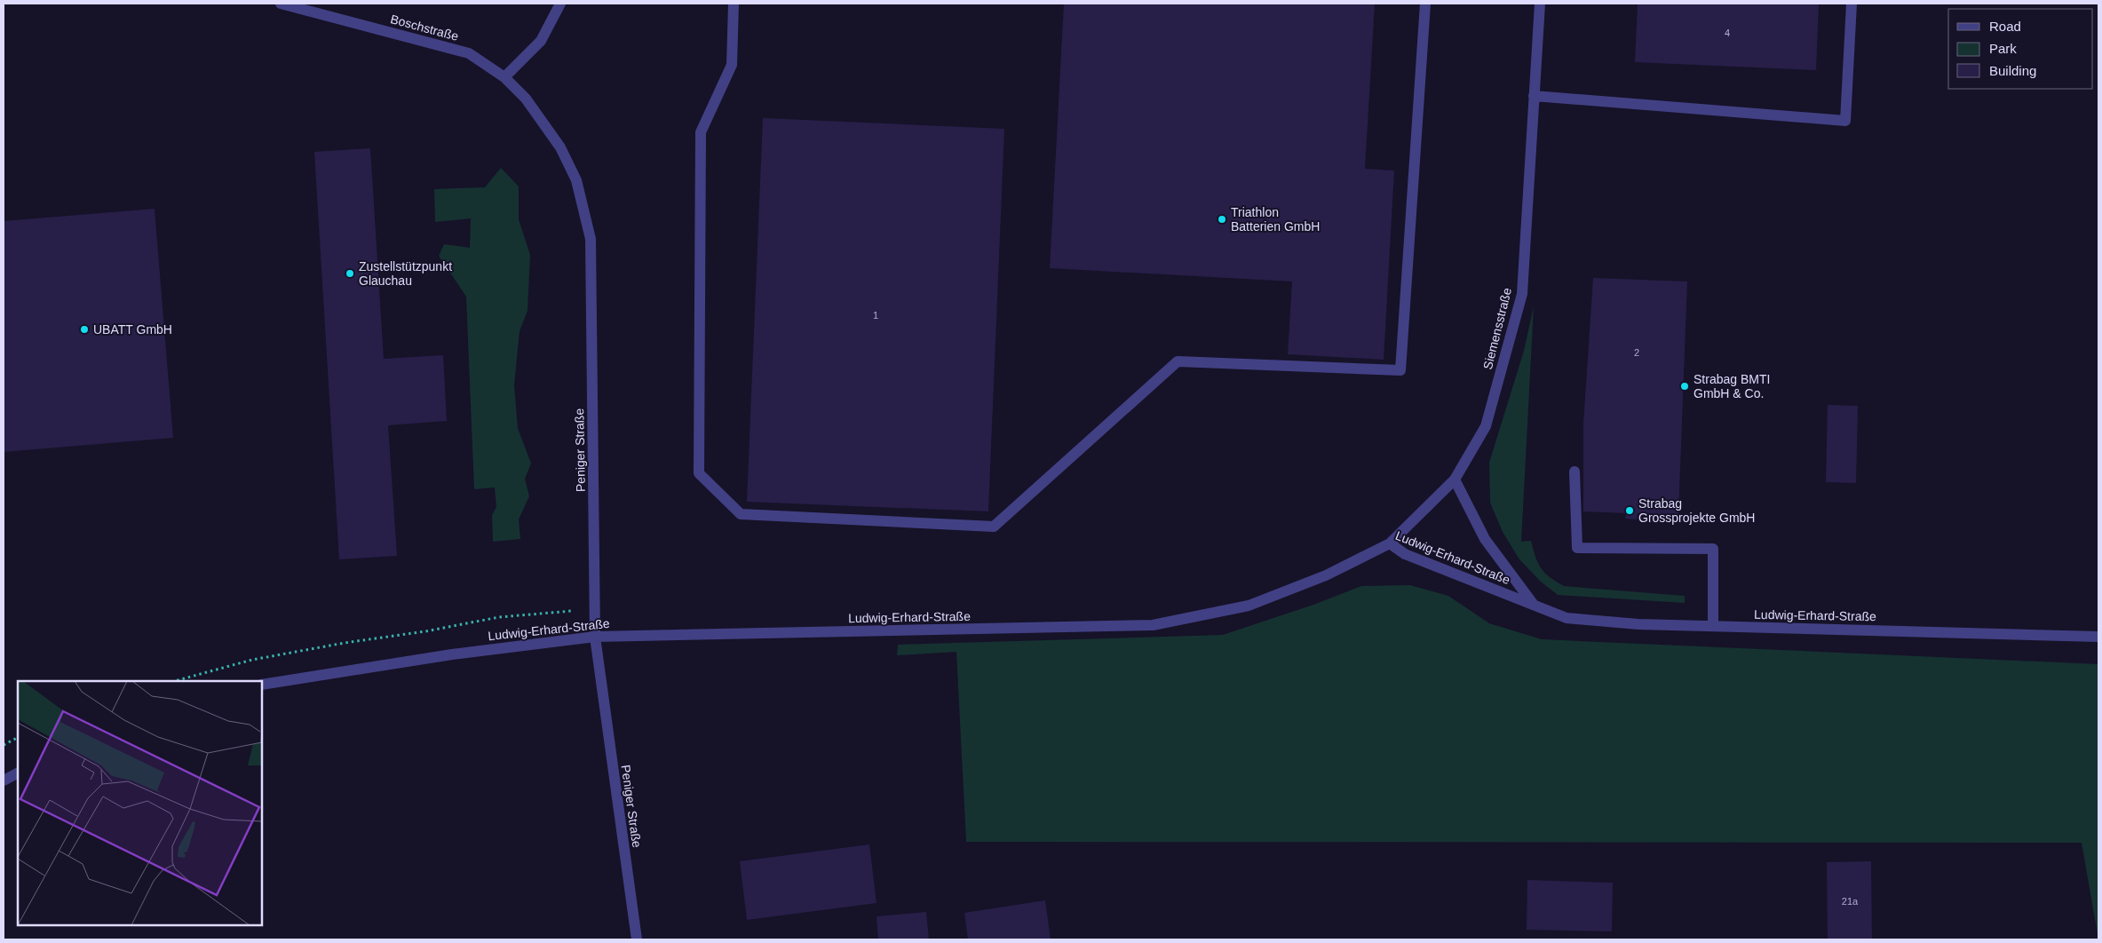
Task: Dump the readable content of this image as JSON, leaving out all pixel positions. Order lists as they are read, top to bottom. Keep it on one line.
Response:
{"streets":{"street":["Boschstraße","Siemensstraße","Peniger Straße","Ludwig-Erhard-Straße"]},"crossings":[["Boschstraße","Peniger Straße"],["Siemensstraße","Ludwig-Erhard-Straße"],["Peniger Straße","Ludwig-Erhard-Straße"]],"places":["Triathlon Batterien GmbH","Zustellstützpunkt Glauchau","UBATT GmbH","Strabag BMTI GmbH & Co.","Strabag Grossprojekte GmbH"],"house_numbers":["4","1","2","21a"],"legend":["Road","Park","Building"]}
